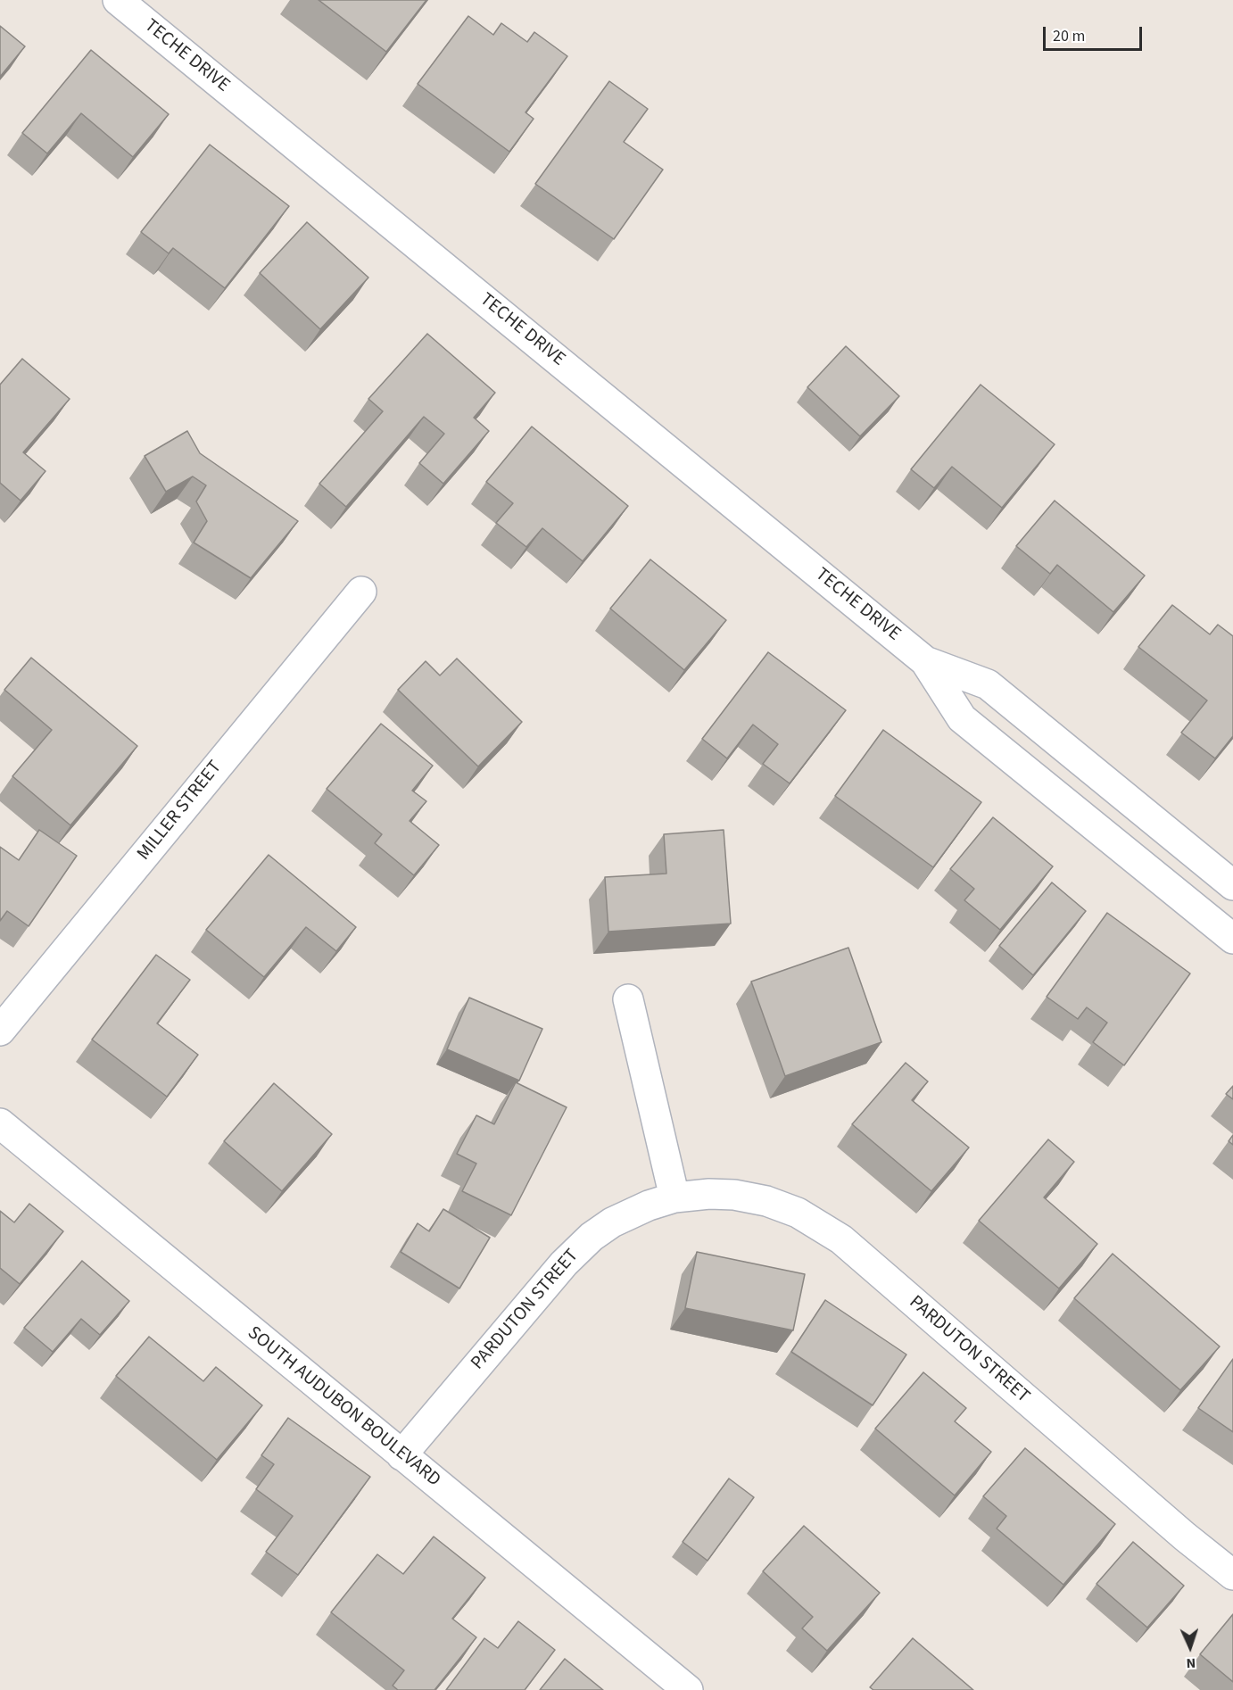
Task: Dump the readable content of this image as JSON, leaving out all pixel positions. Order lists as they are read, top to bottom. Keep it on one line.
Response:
{"streets":{"street":["TECHE DRIVE","MILLER STREET","PARDUTON STREET","SOUTH AUDUBON BOULEVARD"]},"crossings":[["PARDUTON STREET","SOUTH AUDUBON BOULEVARD"]],"scale_bar":"20 m","north":"bottom"}
